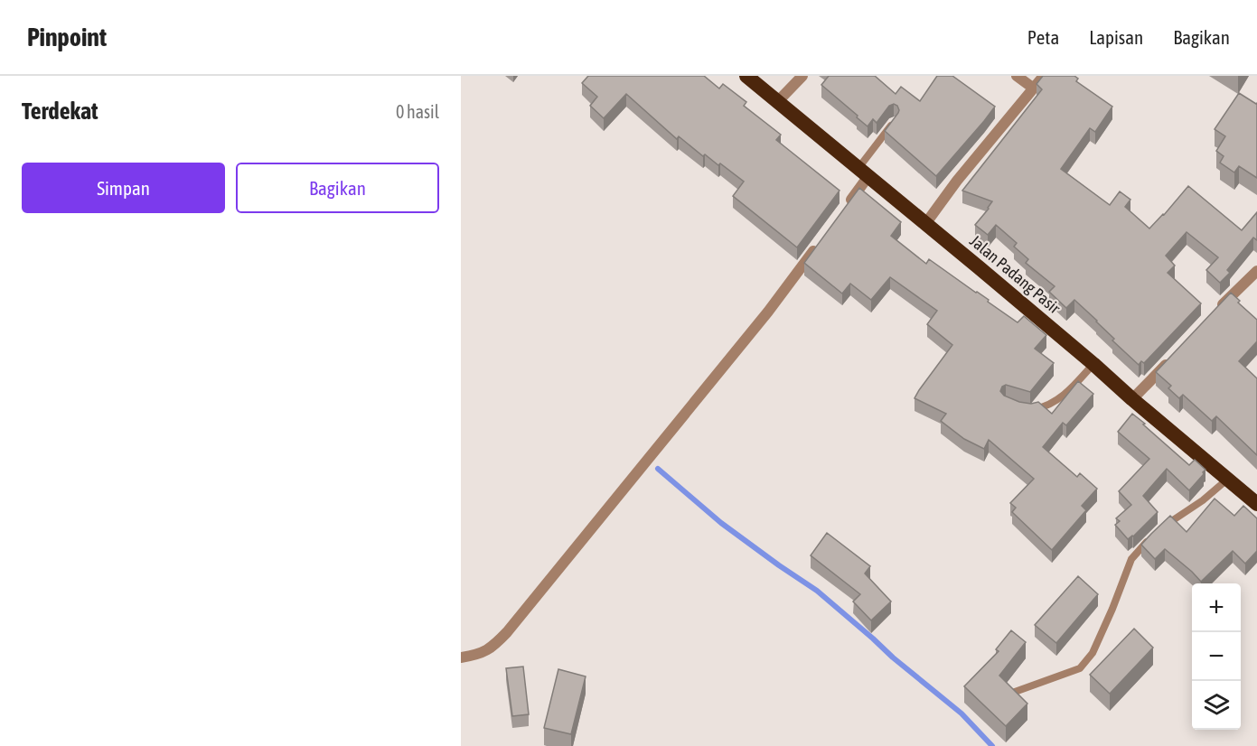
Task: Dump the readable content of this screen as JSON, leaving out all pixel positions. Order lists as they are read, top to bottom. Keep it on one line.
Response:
{"streets":{"highway":["Jalan Padang Pasir"]},"page":{"header":"Pinpoint","nav":["Peta","Lapisan","Bagikan"],"heading":["Terdekat","0 hasil"],"buttons":["Simpan","Bagikan"],"map_buttons":["+","−"]}}
